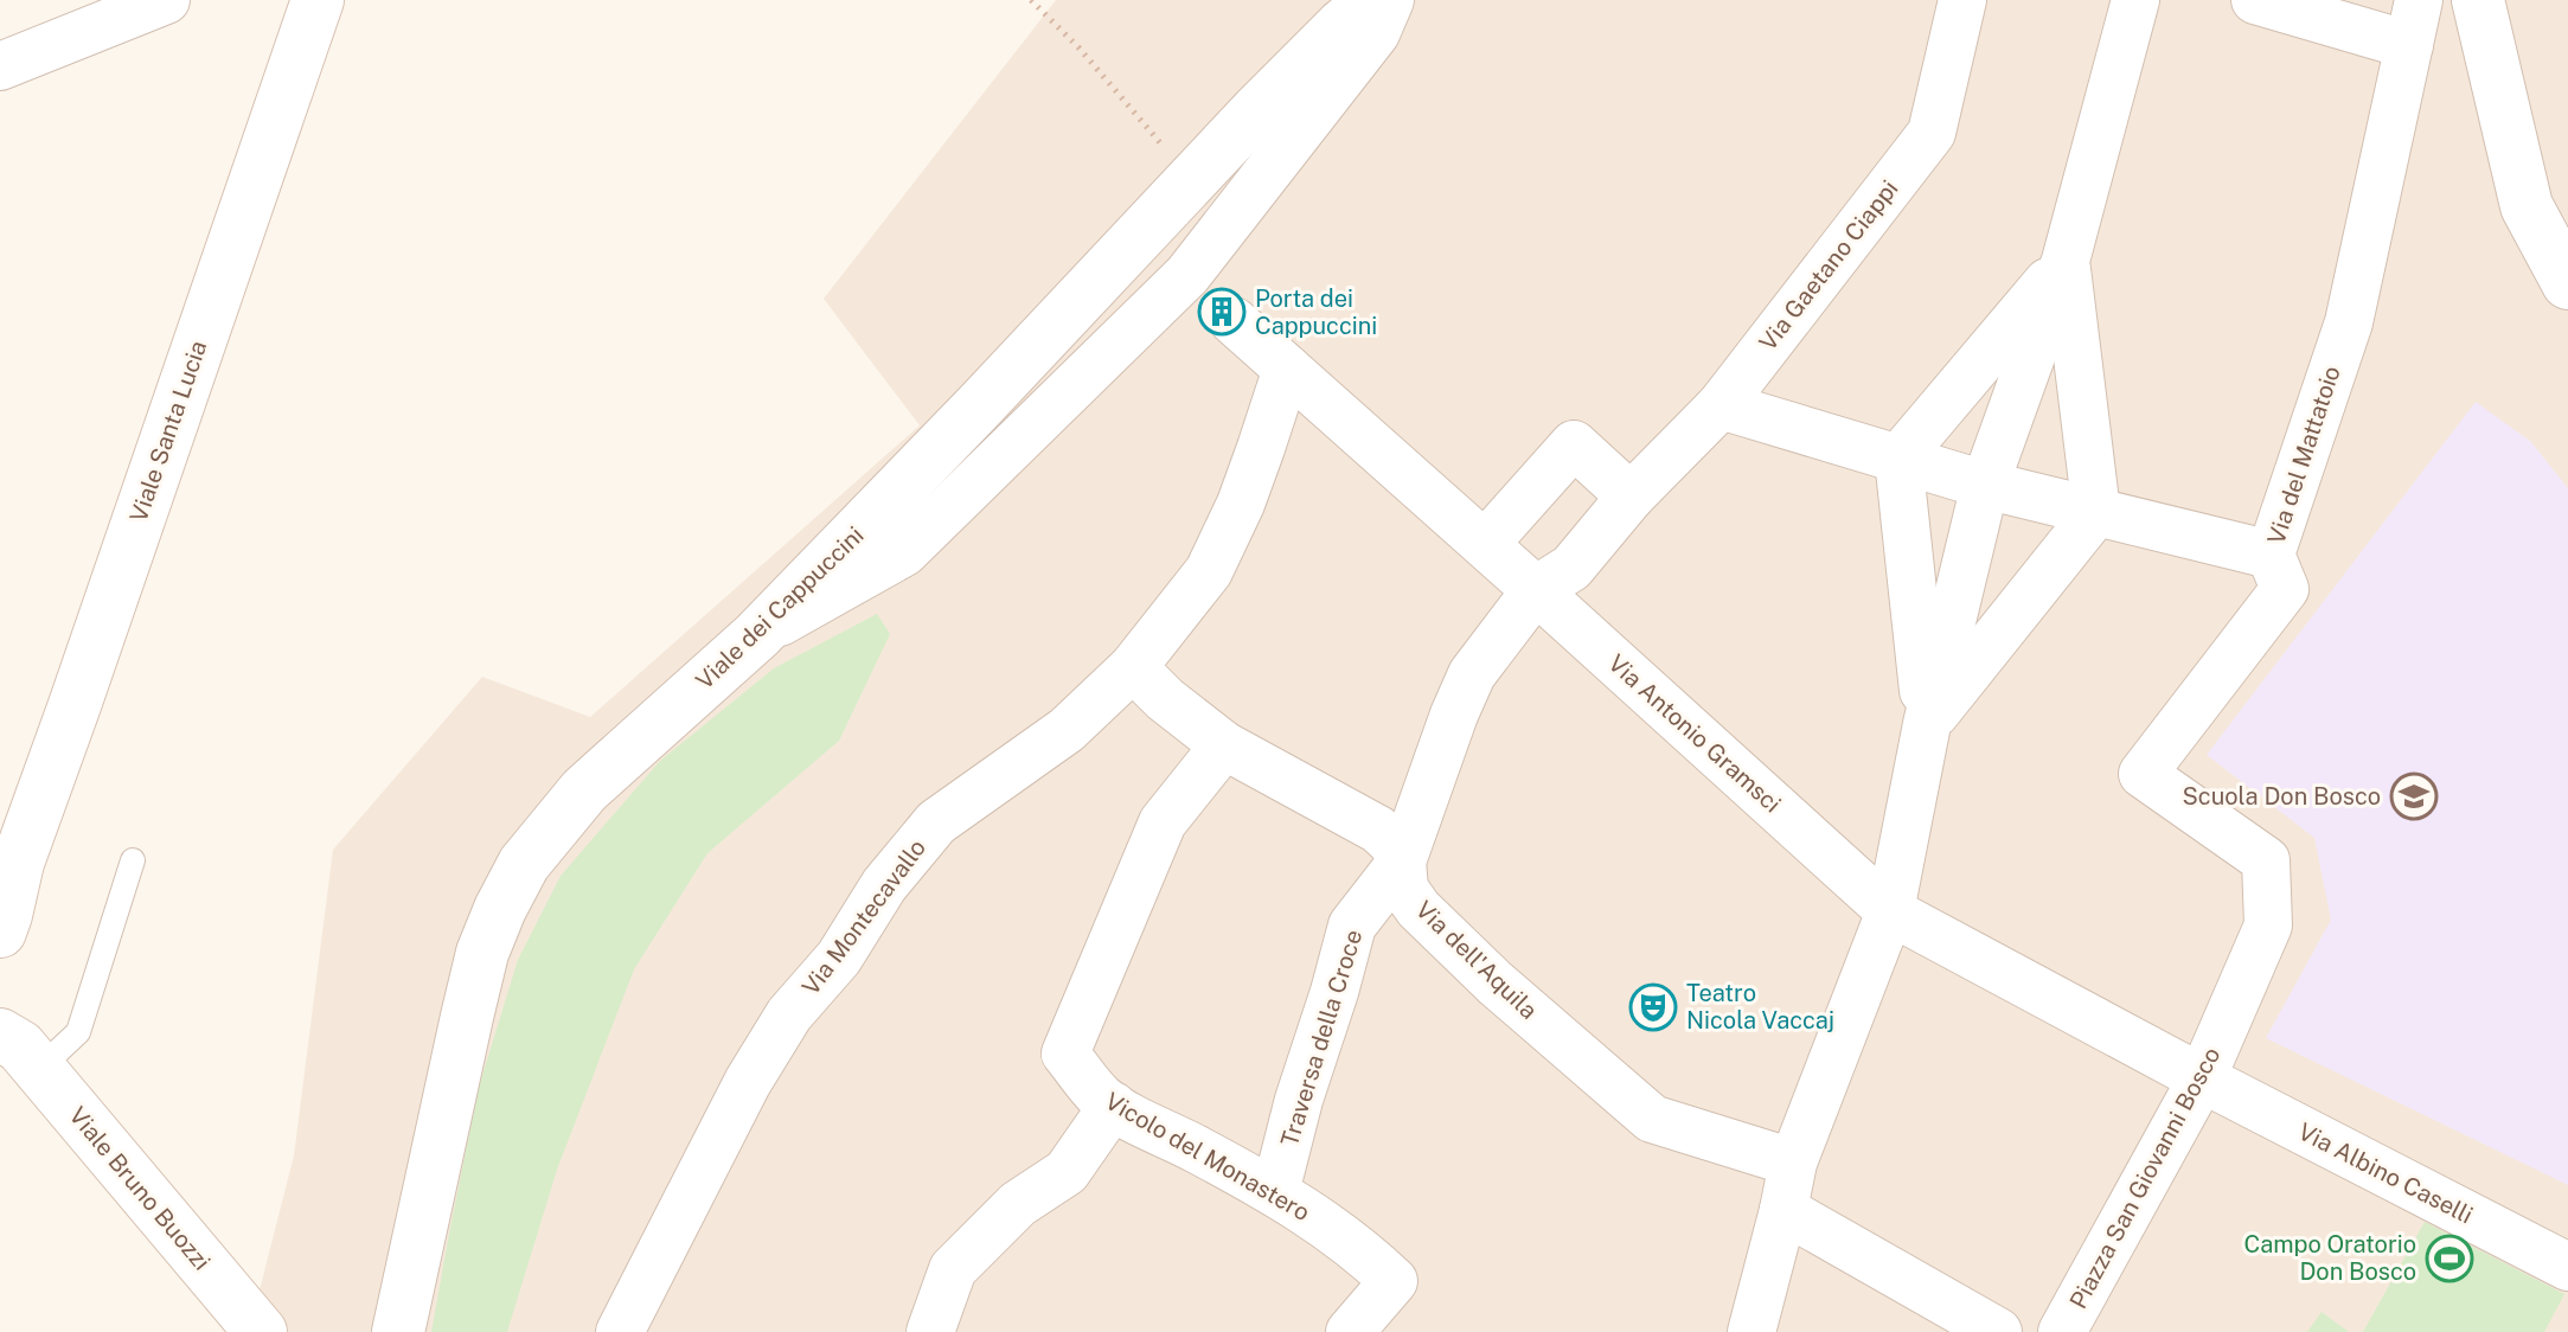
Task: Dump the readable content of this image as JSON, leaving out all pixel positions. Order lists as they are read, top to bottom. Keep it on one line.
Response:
{"streets":{"street":["Via Gaetano Ciappi","Viale Santa Lucia","Via del Mattatoio","Viale dei Cappuccini","Via Antonio Gramsci","Via Montecavallo","Via dell'Aquila","Traversa della Croce","Vicolo del Monastero","Via Albino Caselli","Piazza San Giovanni Bosco","Viale Bruno Buozzi"]},"crossings":[["Via Gaetano Ciappi","Via Antonio Gramsci"],["Via Gaetano Ciappi","Traversa della Croce"],["Via del Mattatoio","Piazza San Giovanni Bosco"],["Via Antonio Gramsci","Via Montecavallo"],["Via Antonio Gramsci","Traversa della Croce"],["Via Antonio Gramsci","Via Albino Caselli"],["Via Antonio Gramsci","Piazza San Giovanni Bosco"],["Via Montecavallo","Via dell'Aquila"],["Via dell'Aquila","Traversa della Croce"],["Via dell'Aquila","Vicolo del Monastero"],["Traversa della Croce","Vicolo del Monastero"],["Via Albino Caselli","Piazza San Giovanni Bosco"]],"places":{"building":["Porta dei Cappuccini"],"school or university":["Scuola Don Bosco"],"theatre":["Teatro Nicola Vaccaj"],"sports":["Campo Oratorio Don Bosco"]}}
